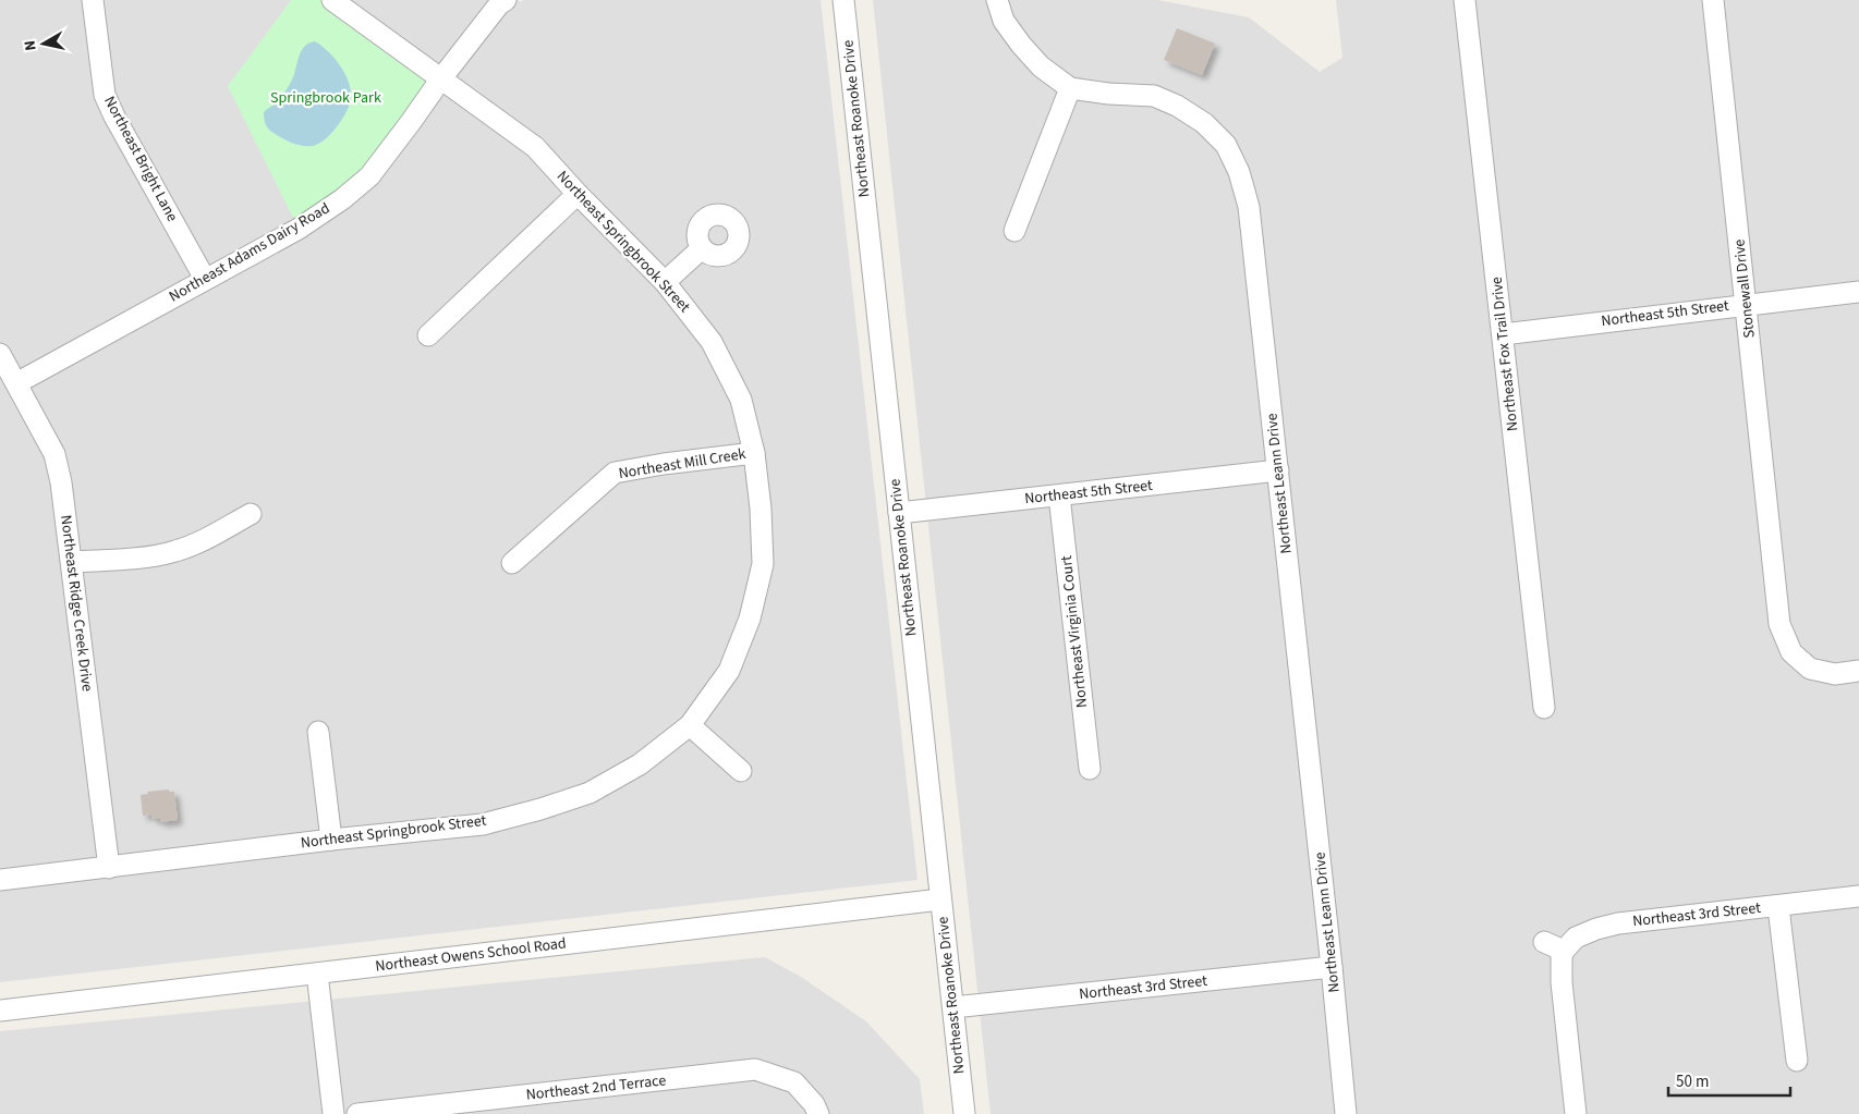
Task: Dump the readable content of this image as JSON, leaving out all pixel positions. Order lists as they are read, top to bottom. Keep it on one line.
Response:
{"streets":{"street":["Northeast Roanoke Drive","Northeast Bright Lane","Northeast Springbrook Street","Northeast Adams Dairy Road","Stonewall Drive","Northeast 5th Street","Northeast Fox Trail Drive","Northeast Mill Creek","Northeast Leann Drive","Northeast Ridge Creek Drive","Northeast Virginia Court","Northeast 3rd Street","Northeast Owens School Road","Northeast 2nd Terrace"]},"crossings":[["Northeast Roanoke Drive","Northeast 5th Street"],["Northeast Roanoke Drive","Northeast 3rd Street"],["Northeast Roanoke Drive","Northeast Owens School Road"],["Northeast Bright Lane","Northeast Adams Dairy Road"],["Northeast Springbrook Street","Northeast Adams Dairy Road"],["Northeast Springbrook Street","Northeast Mill Creek"],["Northeast Springbrook Street","Northeast Ridge Creek Drive"],["Northeast Adams Dairy Road","Northeast Ridge Creek Drive"],["Stonewall Drive","Northeast 5th Street"],["Northeast 5th Street","Northeast Fox Trail Drive"],["Northeast 5th Street","Northeast Leann Drive"],["Northeast 5th Street","Northeast Virginia Court"],["Northeast Leann Drive","Northeast 3rd Street"]],"parks":["Springbrook Park"],"scale_bar":"50 m","north":"left"}
